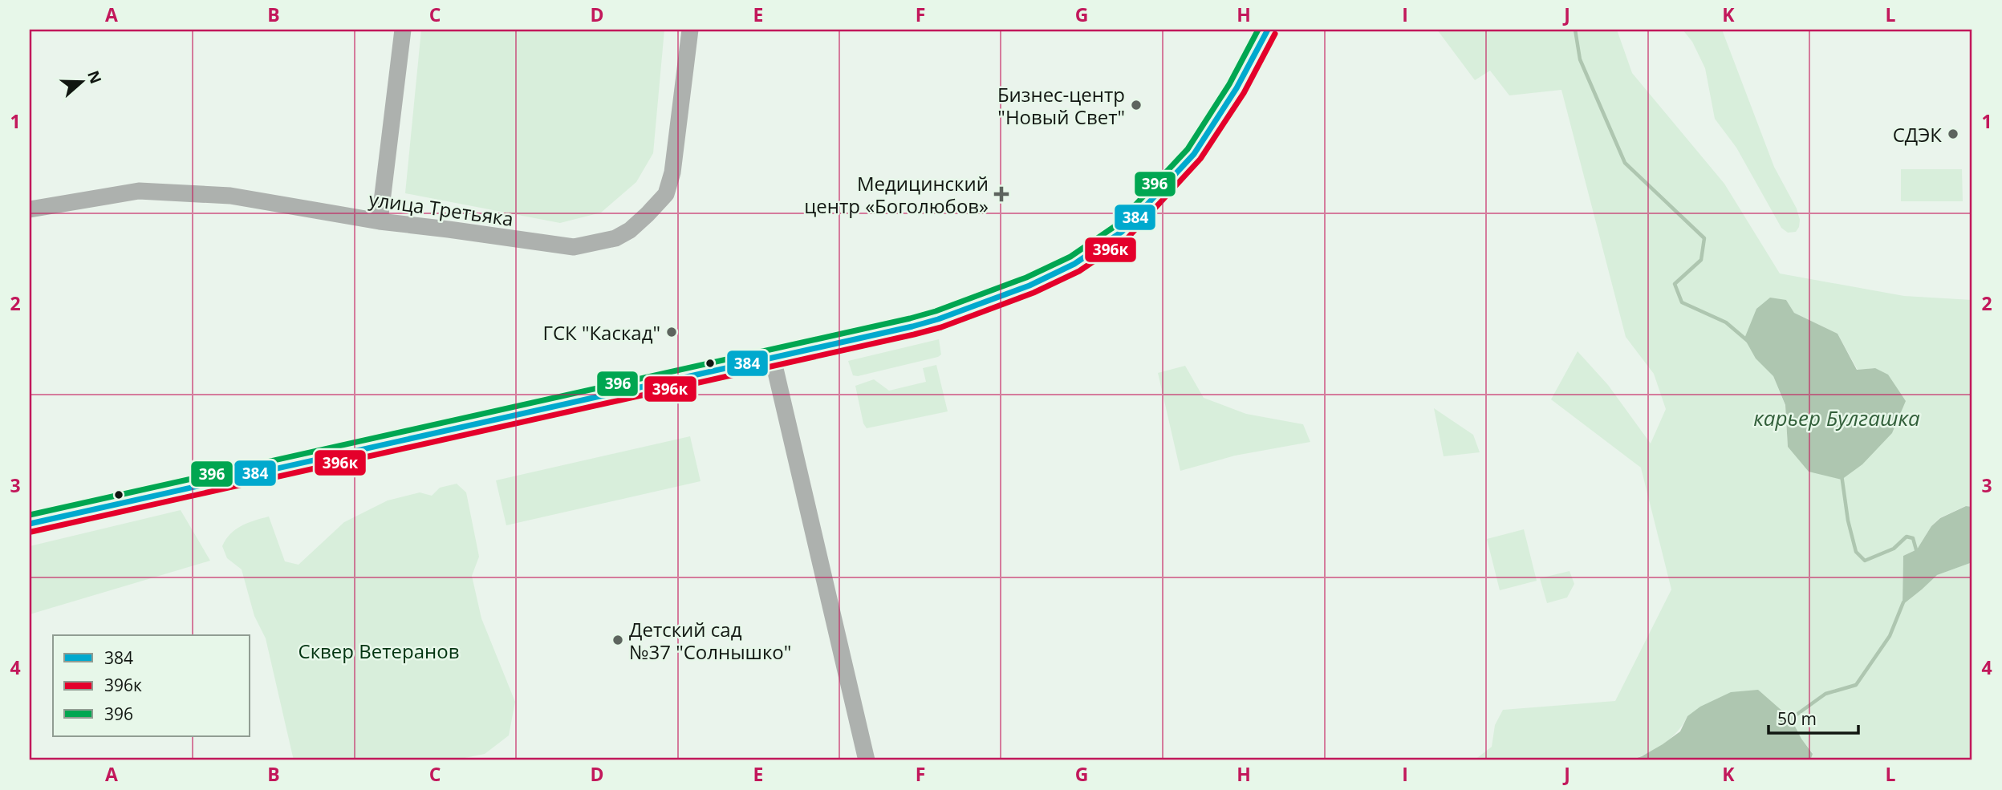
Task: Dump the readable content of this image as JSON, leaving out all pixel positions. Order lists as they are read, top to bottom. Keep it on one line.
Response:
{"streets":{"street":["улица Третьяка"]},"water":["карьер Булгашка"],"parks":["Сквер Ветеранов"],"places":{"other":["Бизнес-центр \"Новый Свет\"","СДЭК","ГСК \"Каскад\"","Детский сад №37 \"Солнышко\""],"health":["Медицинский центр «Боголюбов»"]},"lines":["transit line 384","transit line 396","transit line 396к"],"legend":["384","396к","396"],"scale_bar":"50 m","north":"right","grid":{"columns":["A","B","C","D","E","F","G","H","I","J","K","L"],"rows":["1","2","3","4"]}}
